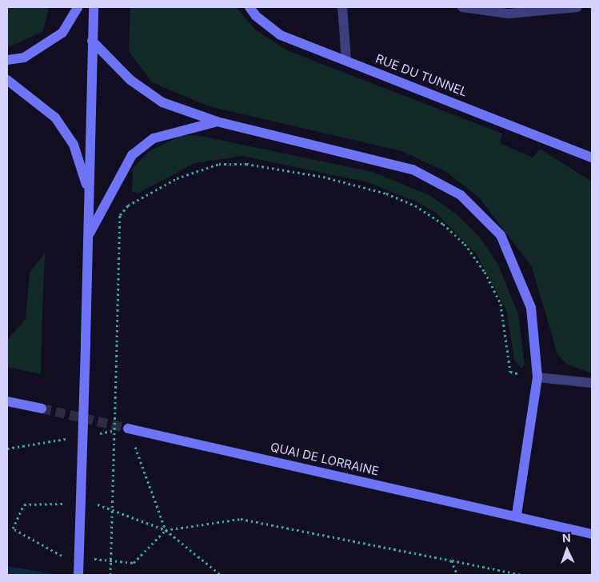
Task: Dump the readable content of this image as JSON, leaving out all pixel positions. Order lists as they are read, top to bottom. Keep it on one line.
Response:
{"streets":{"main road":["RUE DU TUNNEL","QUAI DE LORRAINE"]},"north":"top"}
